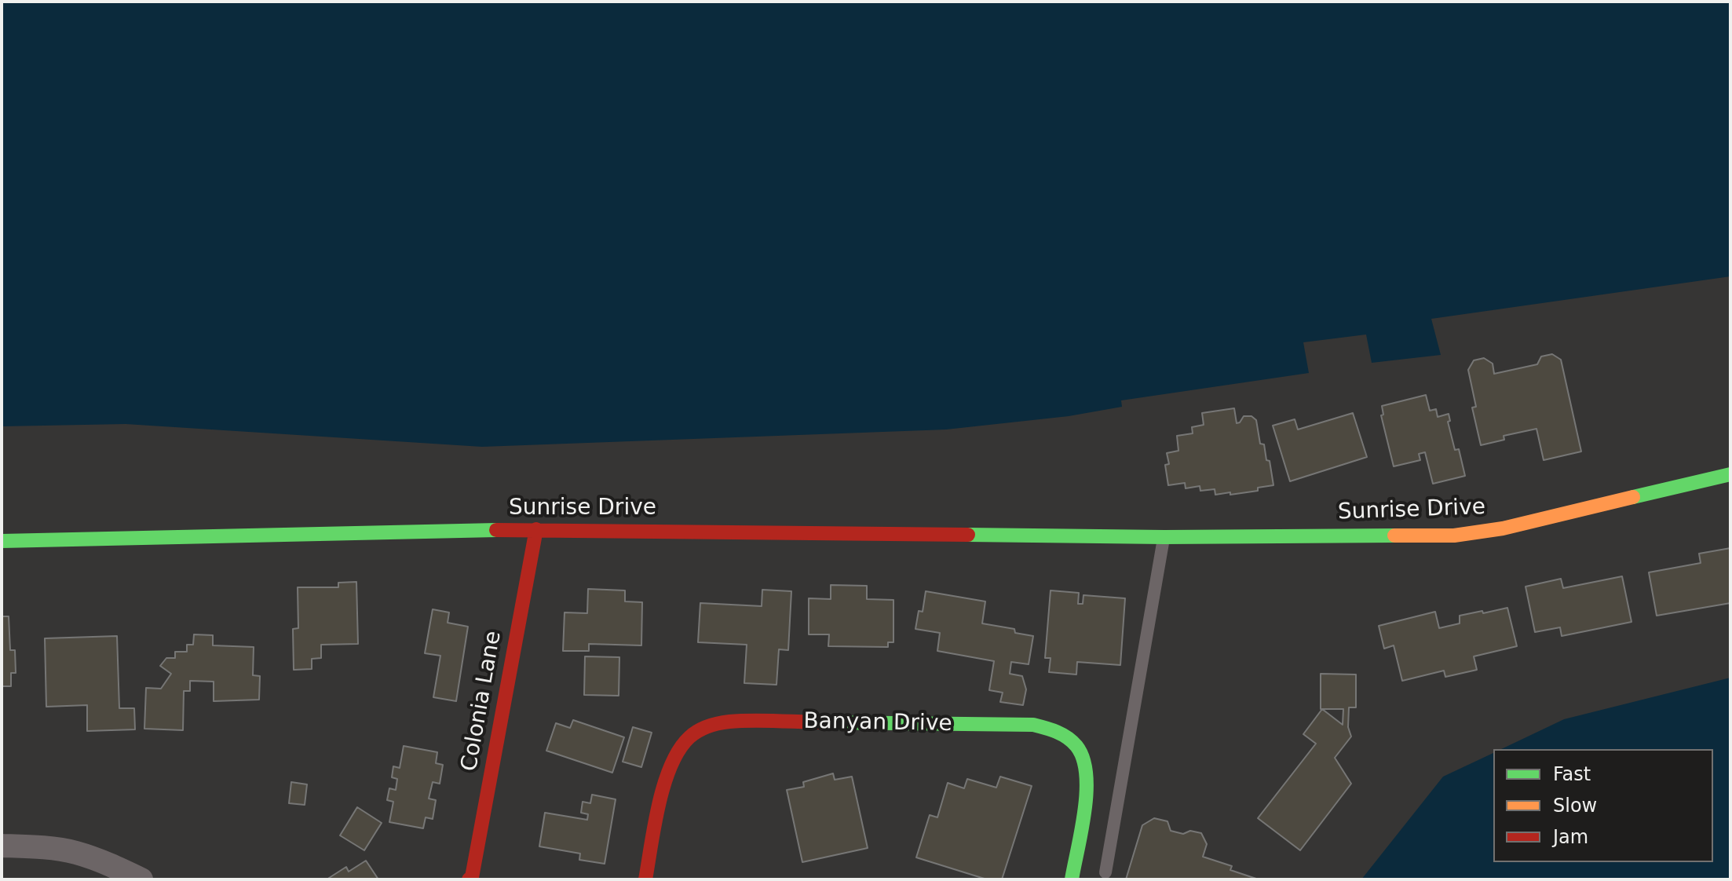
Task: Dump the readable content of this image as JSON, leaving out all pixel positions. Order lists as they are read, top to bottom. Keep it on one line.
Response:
{"streets":{"street":["Sunrise Drive","Colonia Lane","Banyan Drive"]},"crossings":[["Sunrise Drive","Colonia Lane"]],"legend":["Fast","Slow","Jam"]}
